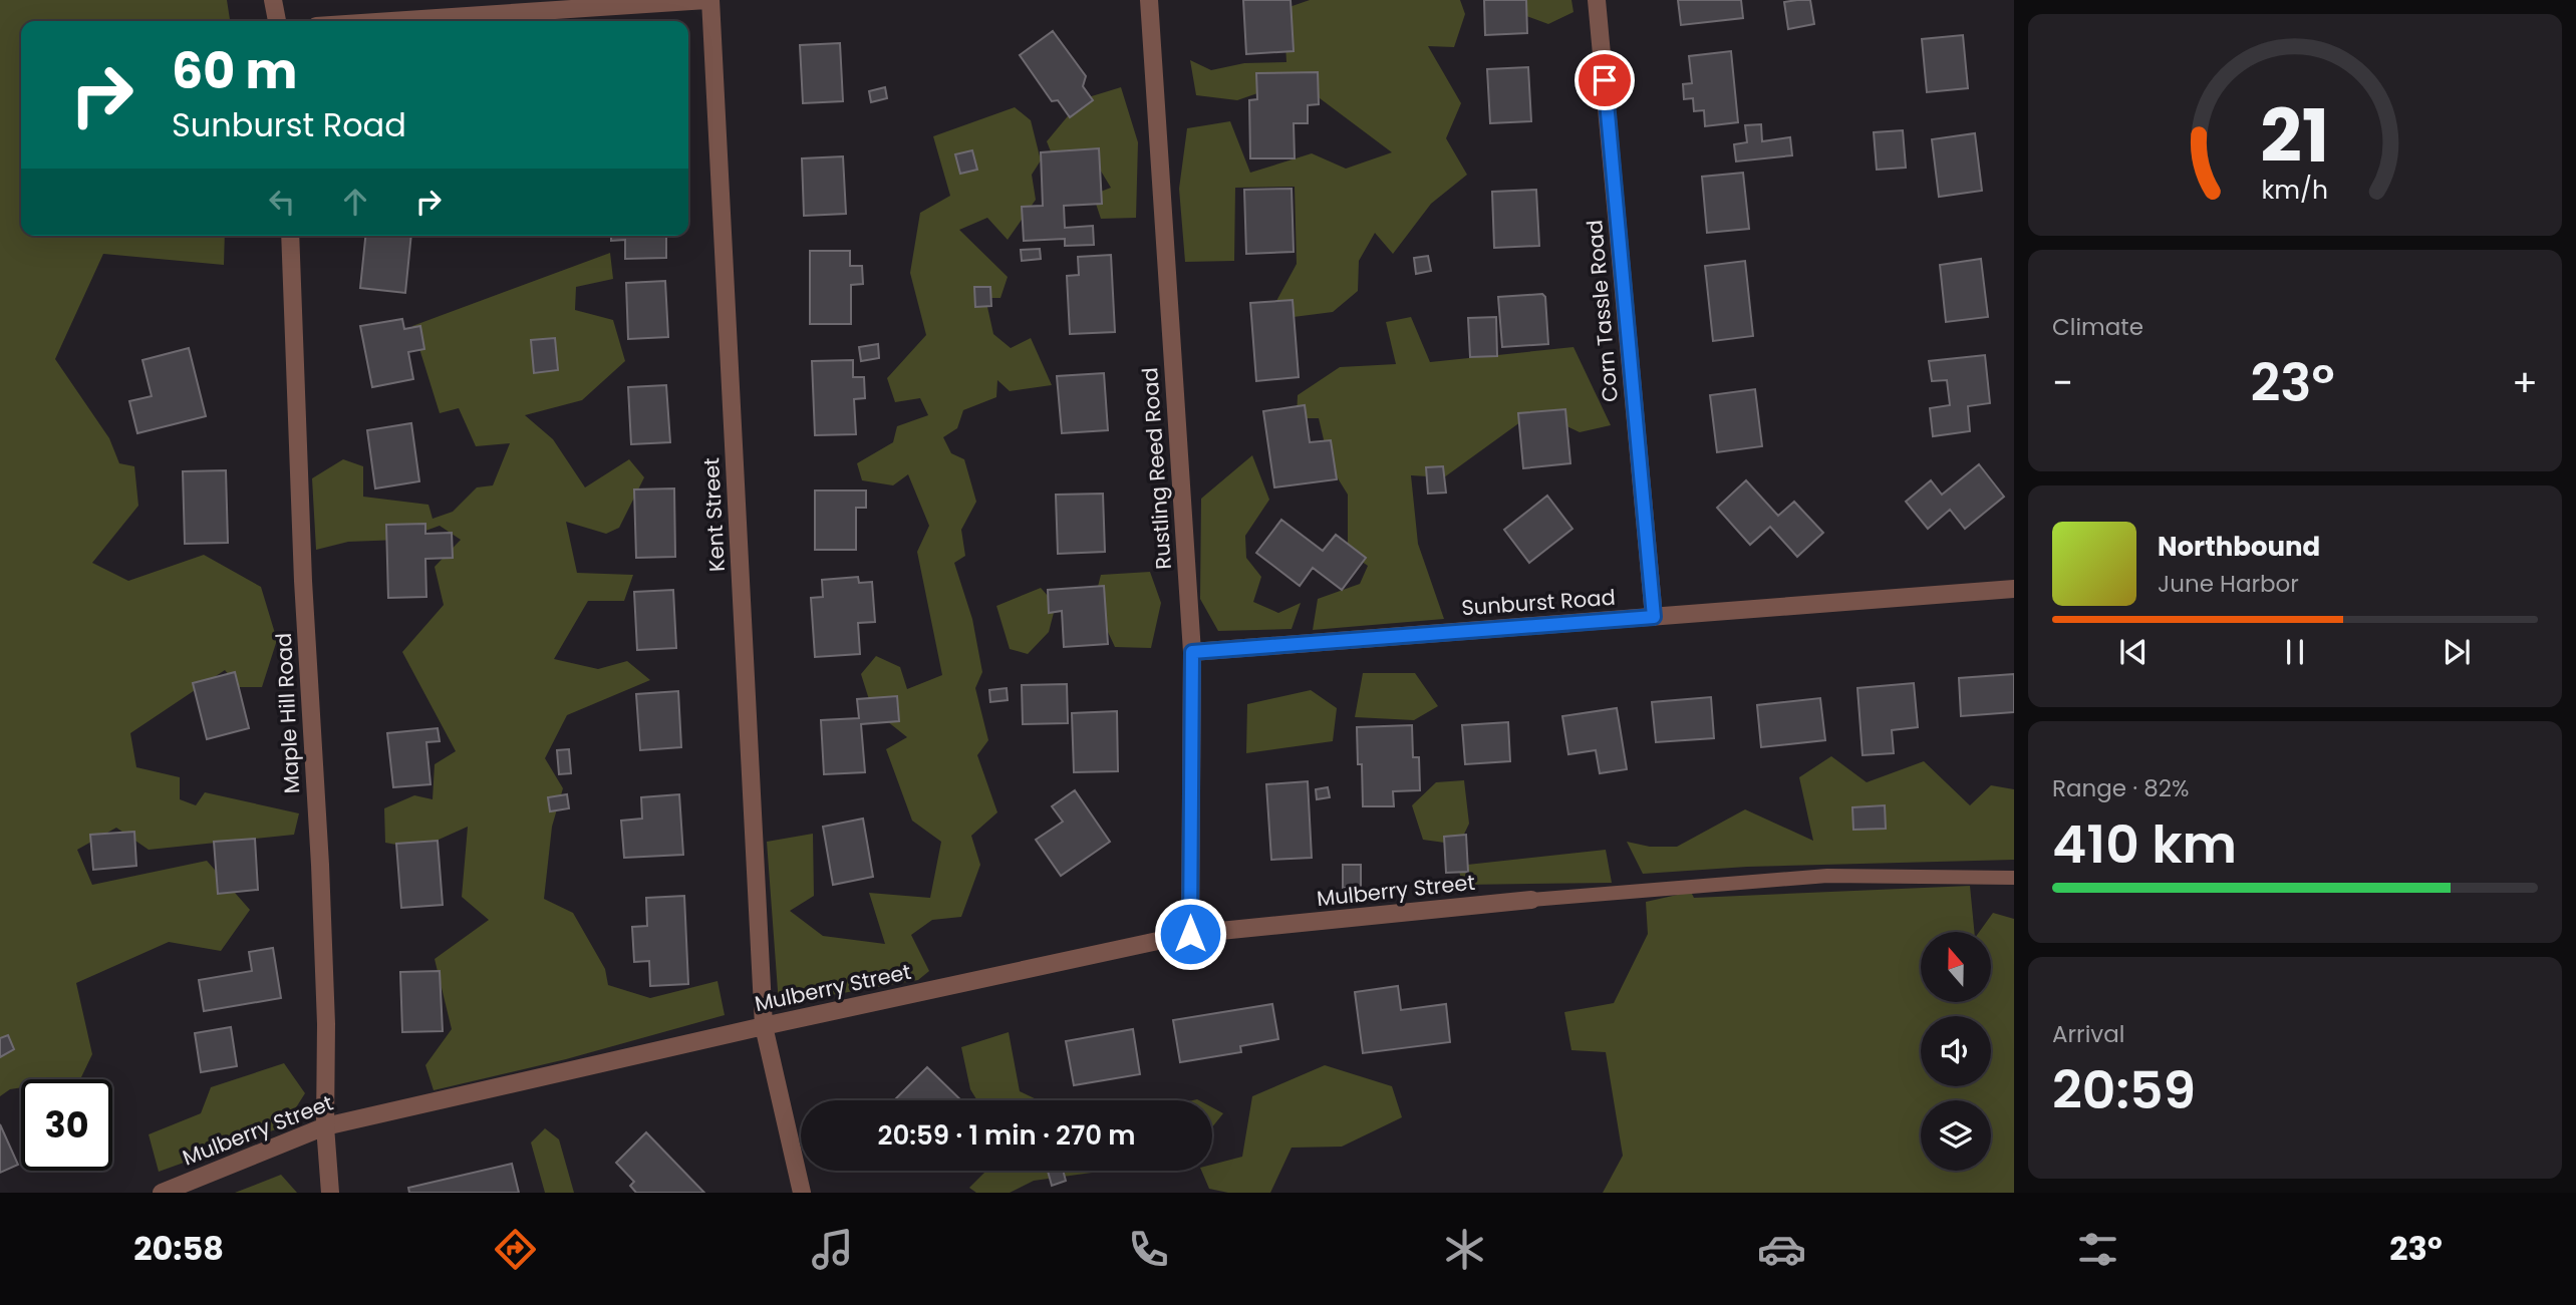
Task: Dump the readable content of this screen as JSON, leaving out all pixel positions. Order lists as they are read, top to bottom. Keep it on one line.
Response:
{"streets":{"street":["Corn Tassle Road","Rustling Reed Road","Kent Street","Sunburst Road","Maple Hill Road","Mulberry Street"]},"crossings":[["Corn Tassle Road","Sunburst Road"],["Rustling Reed Road","Sunburst Road"],["Rustling Reed Road","Mulberry Street"],["Kent Street","Mulberry Street"],["Maple Hill Road","Mulberry Street"]],"north":"top","page":{"turn":["60 m","Sunburst Road"],"tile":["Climate",["Range · 82%","410 km"],["Arrival","20:59"]],"heat":["−","23°","+"],"song":["Northbound","June Harbor"],"limit":"30","trip":"20:59 · 1 min · 270 m","tabs":["20:58","23°"],"gauge":["21","km/h"]}}
